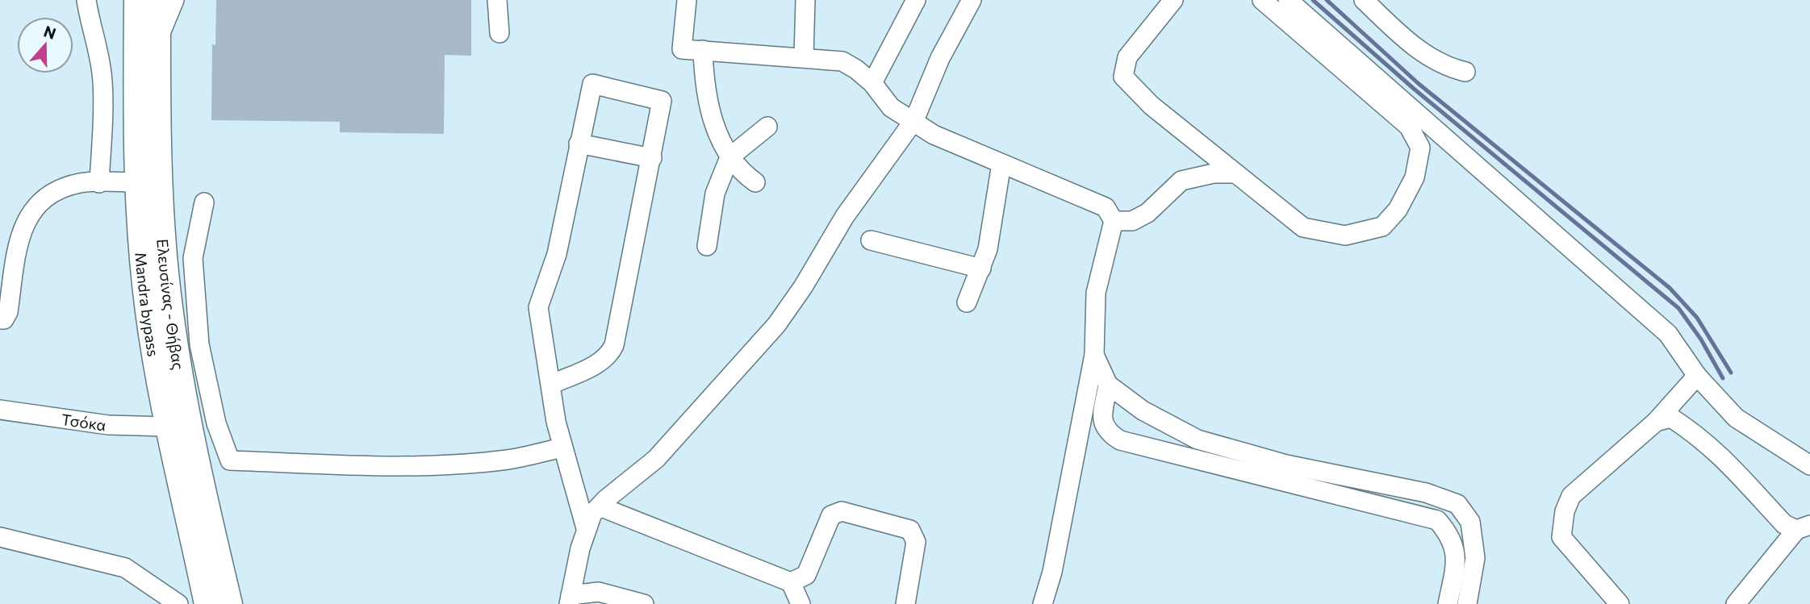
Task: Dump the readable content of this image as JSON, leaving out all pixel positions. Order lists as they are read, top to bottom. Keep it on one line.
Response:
{"streets":{"main road":["Mandra bypass","Ελευσίνας - Θήβας"],"street":["Τσόκα"]},"crossings":[["Mandra bypass","Τσόκα"]],"north":"top"}
